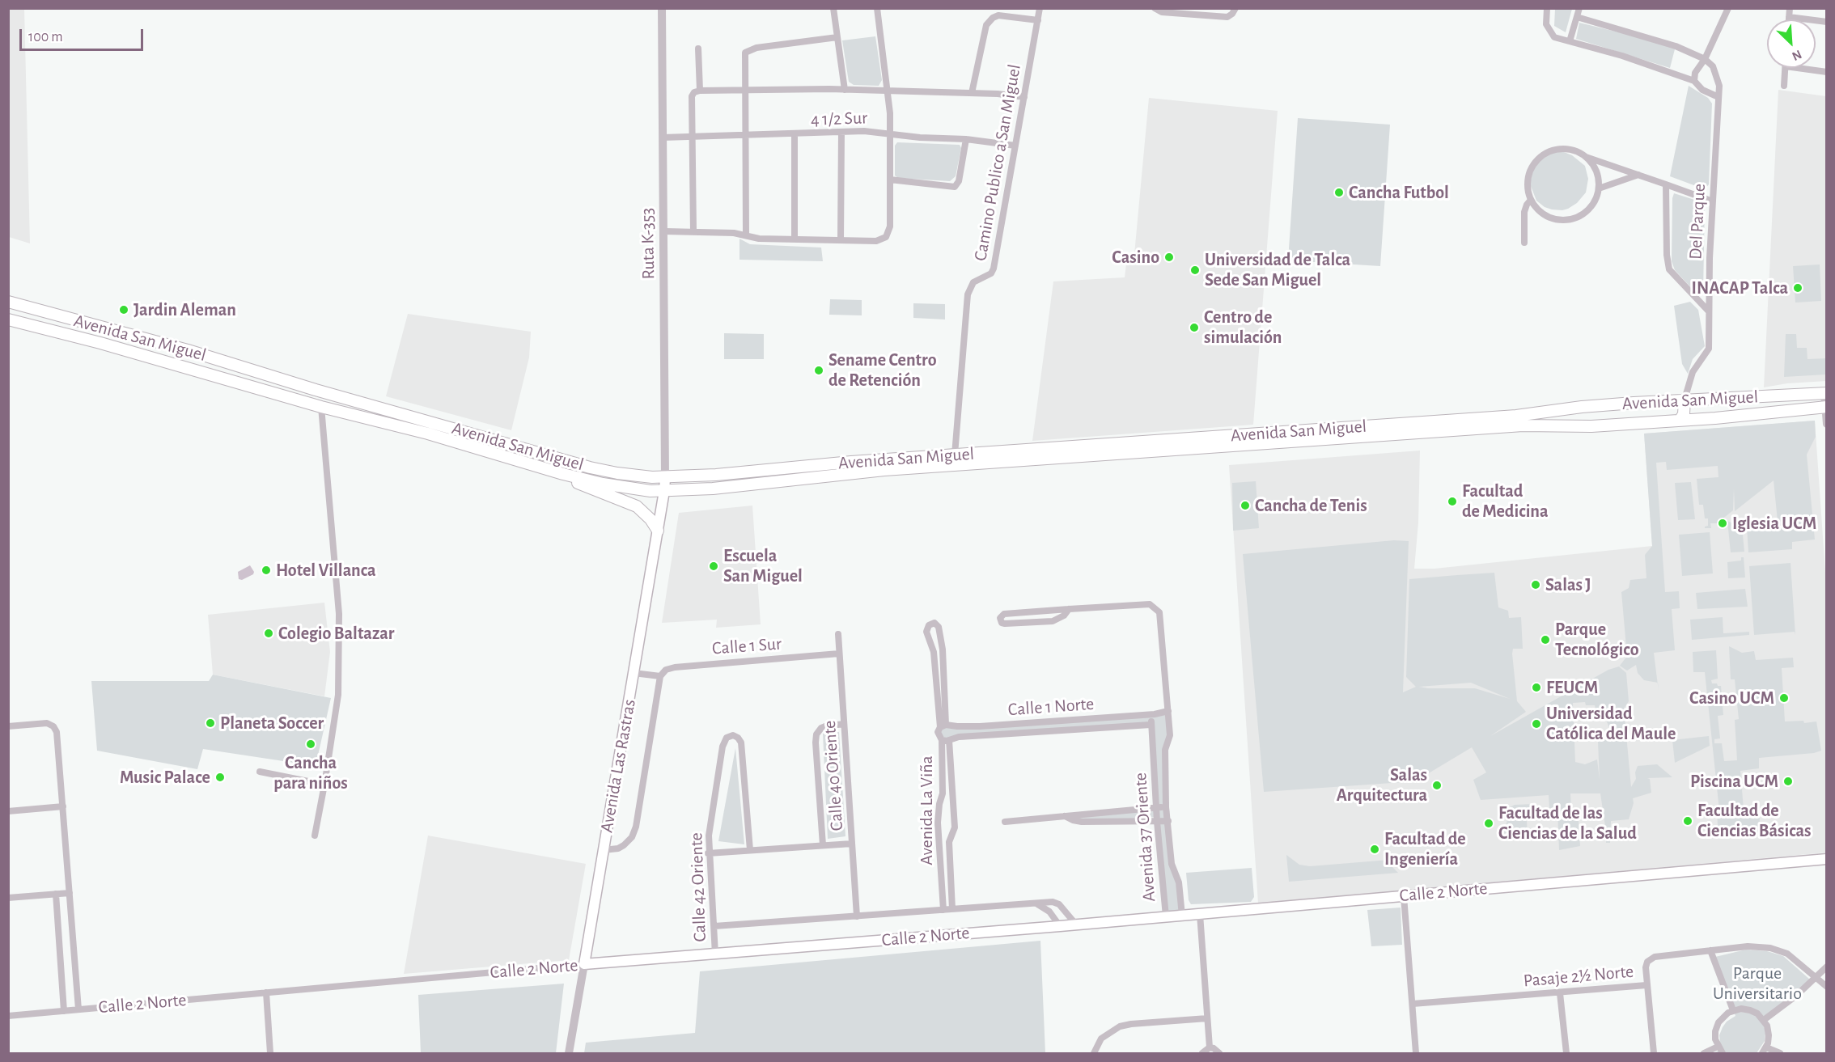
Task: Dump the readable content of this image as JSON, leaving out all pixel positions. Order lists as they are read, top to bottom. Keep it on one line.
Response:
{"streets":{"highway":["Avenida San Miguel"],"main road":["Avenida Las Rastras","Calle 2 Norte"],"street":["4 1/2 Sur","Camino Publico a San Miguel","Del Parque","Ruta K-353","Calle 1 Sur","Calle 1 Norte","Calle 40 Oriente","Avenida La Viña","Avenida 37 Oriente","Calle 42 Oriente","Pasaje 2½ Norte"]},"crossings":[["4 1/2 Sur","Camino Publico a San Miguel"],["4 1/2 Sur","Ruta K-353"],["Camino Publico a San Miguel","Avenida San Miguel"],["Del Parque","Avenida San Miguel"],["Ruta K-353","Avenida San Miguel"],["Ruta K-353","Avenida Las Rastras"],["Avenida San Miguel","Avenida Las Rastras"],["Calle 1 Sur","Calle 40 Oriente"],["Calle 1 Norte","Avenida La Viña"],["Calle 1 Norte","Avenida 37 Oriente"],["Avenida Las Rastras","Calle 2 Norte"],["Calle 40 Oriente","Calle 2 Norte"],["Avenida La Viña","Calle 2 Norte"],["Avenida 37 Oriente","Calle 2 Norte"],["Calle 42 Oriente","Calle 2 Norte"]],"parks":["Parque Universitario"],"places":["Cancha Futbol","Casino","Universidad de Talca Sede San Miguel","INACAP Talca","Jardin Aleman","Centro de simulación","Sename Centro de Retención","Facultad de Medicina","Cancha de Tenis","Iglesia UCM","Escuela San Miguel","Hotel Villanca","Salas J","Colegio Baltazar","Parque Tecnológico","FEUCM","Casino UCM","Planeta Soccer","Universidad Católica del Maule","Cancha para niños","Music Palace","Piscina UCM","Salas Arquitectura","Facultad de Ciencias Básicas","Facultad de las Ciencias de la Salud","Facultad de Ingeniería"],"scale_bar":"100 m","north":"bottom right"}
